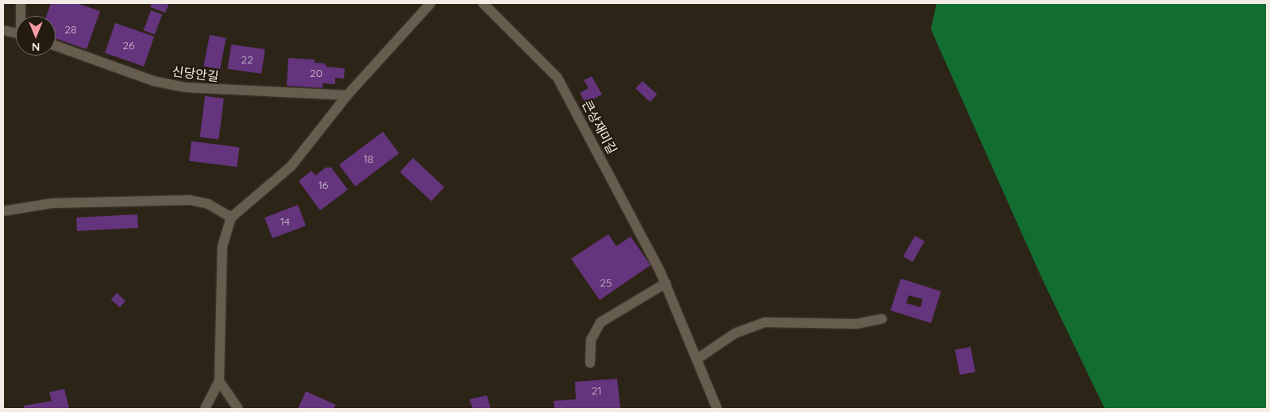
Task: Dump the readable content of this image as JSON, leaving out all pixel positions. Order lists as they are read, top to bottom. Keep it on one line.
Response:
{"streets":{"lane":["신당안길","큰상재미길"]},"house_numbers":["28","26","22","20","18","16","14","25","21"],"north":"bottom"}
